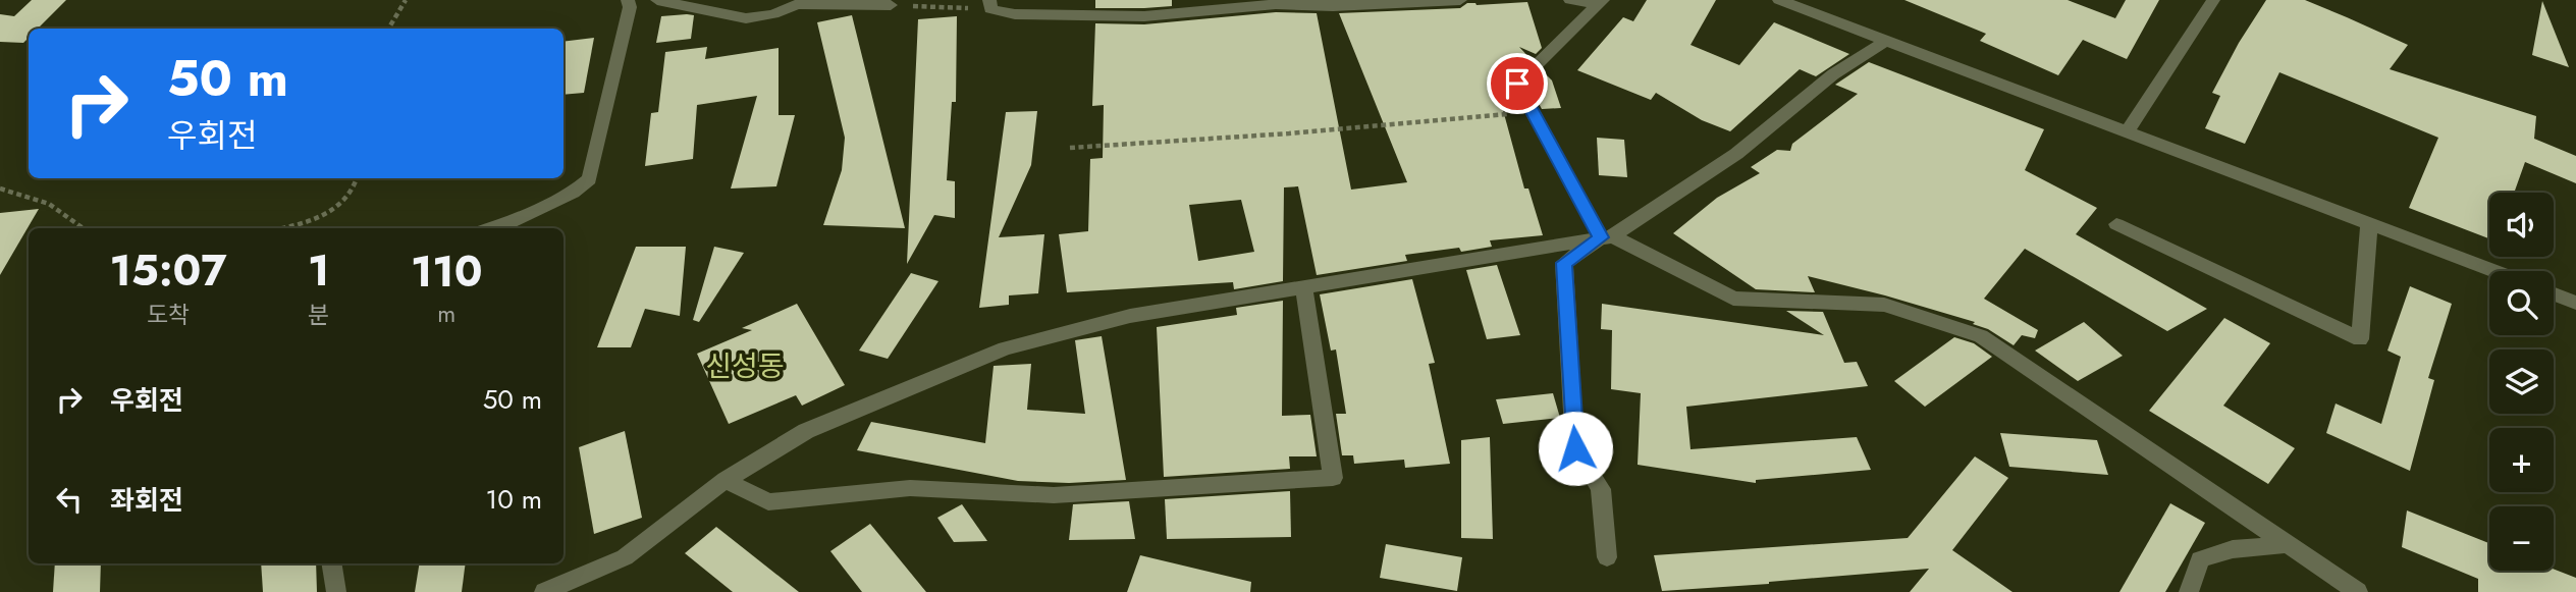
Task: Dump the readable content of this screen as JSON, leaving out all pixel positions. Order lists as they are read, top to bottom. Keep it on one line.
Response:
{"districts":["신성동"],"page":{"turn":["50 m","우회전"],"map_buttons":["+","−"],"eta":["15:07","도착","1","분","110","m"],"list":[{"name":"우회전","value":"50 m"},{"name":"좌회전","value":"10 m"}]}}
